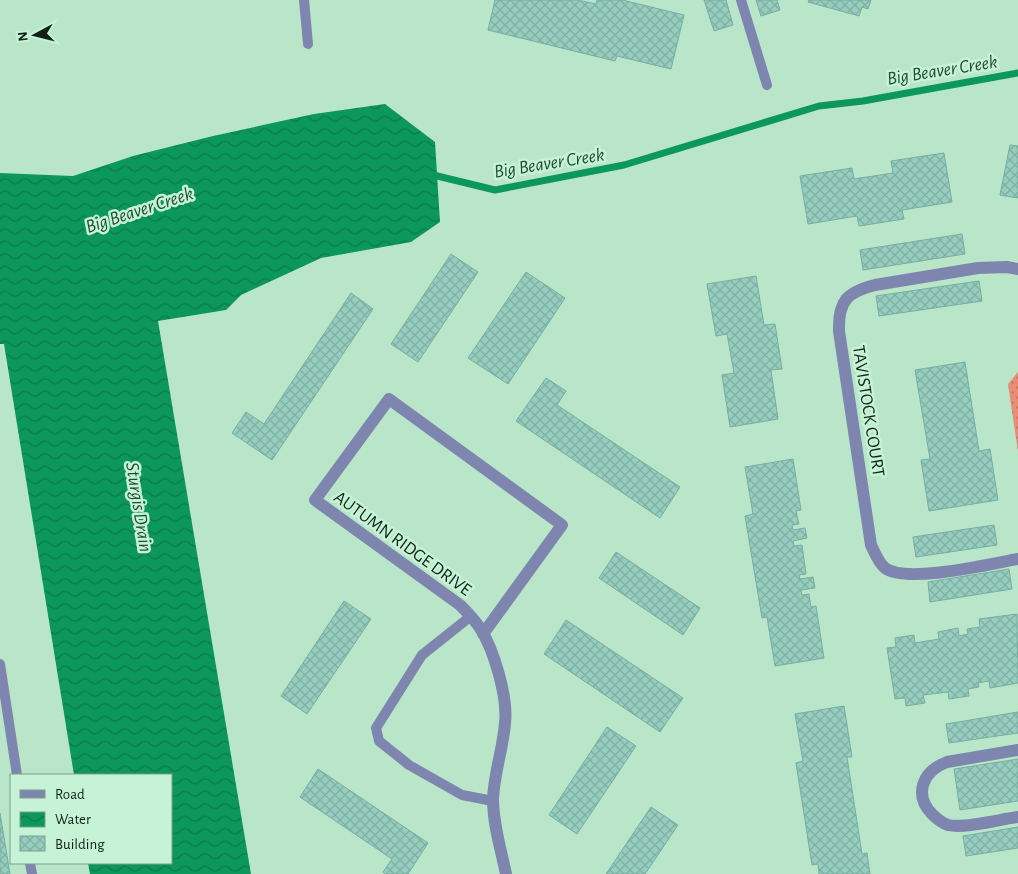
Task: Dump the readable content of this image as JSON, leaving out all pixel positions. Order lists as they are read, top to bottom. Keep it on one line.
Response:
{"streets":{"street":["TAVISTOCK COURT","AUTUMN RIDGE DRIVE"]},"water":["Big Beaver Creek","Sturgis Drain"],"legend":["Road","Water","Building"],"north":"left"}
